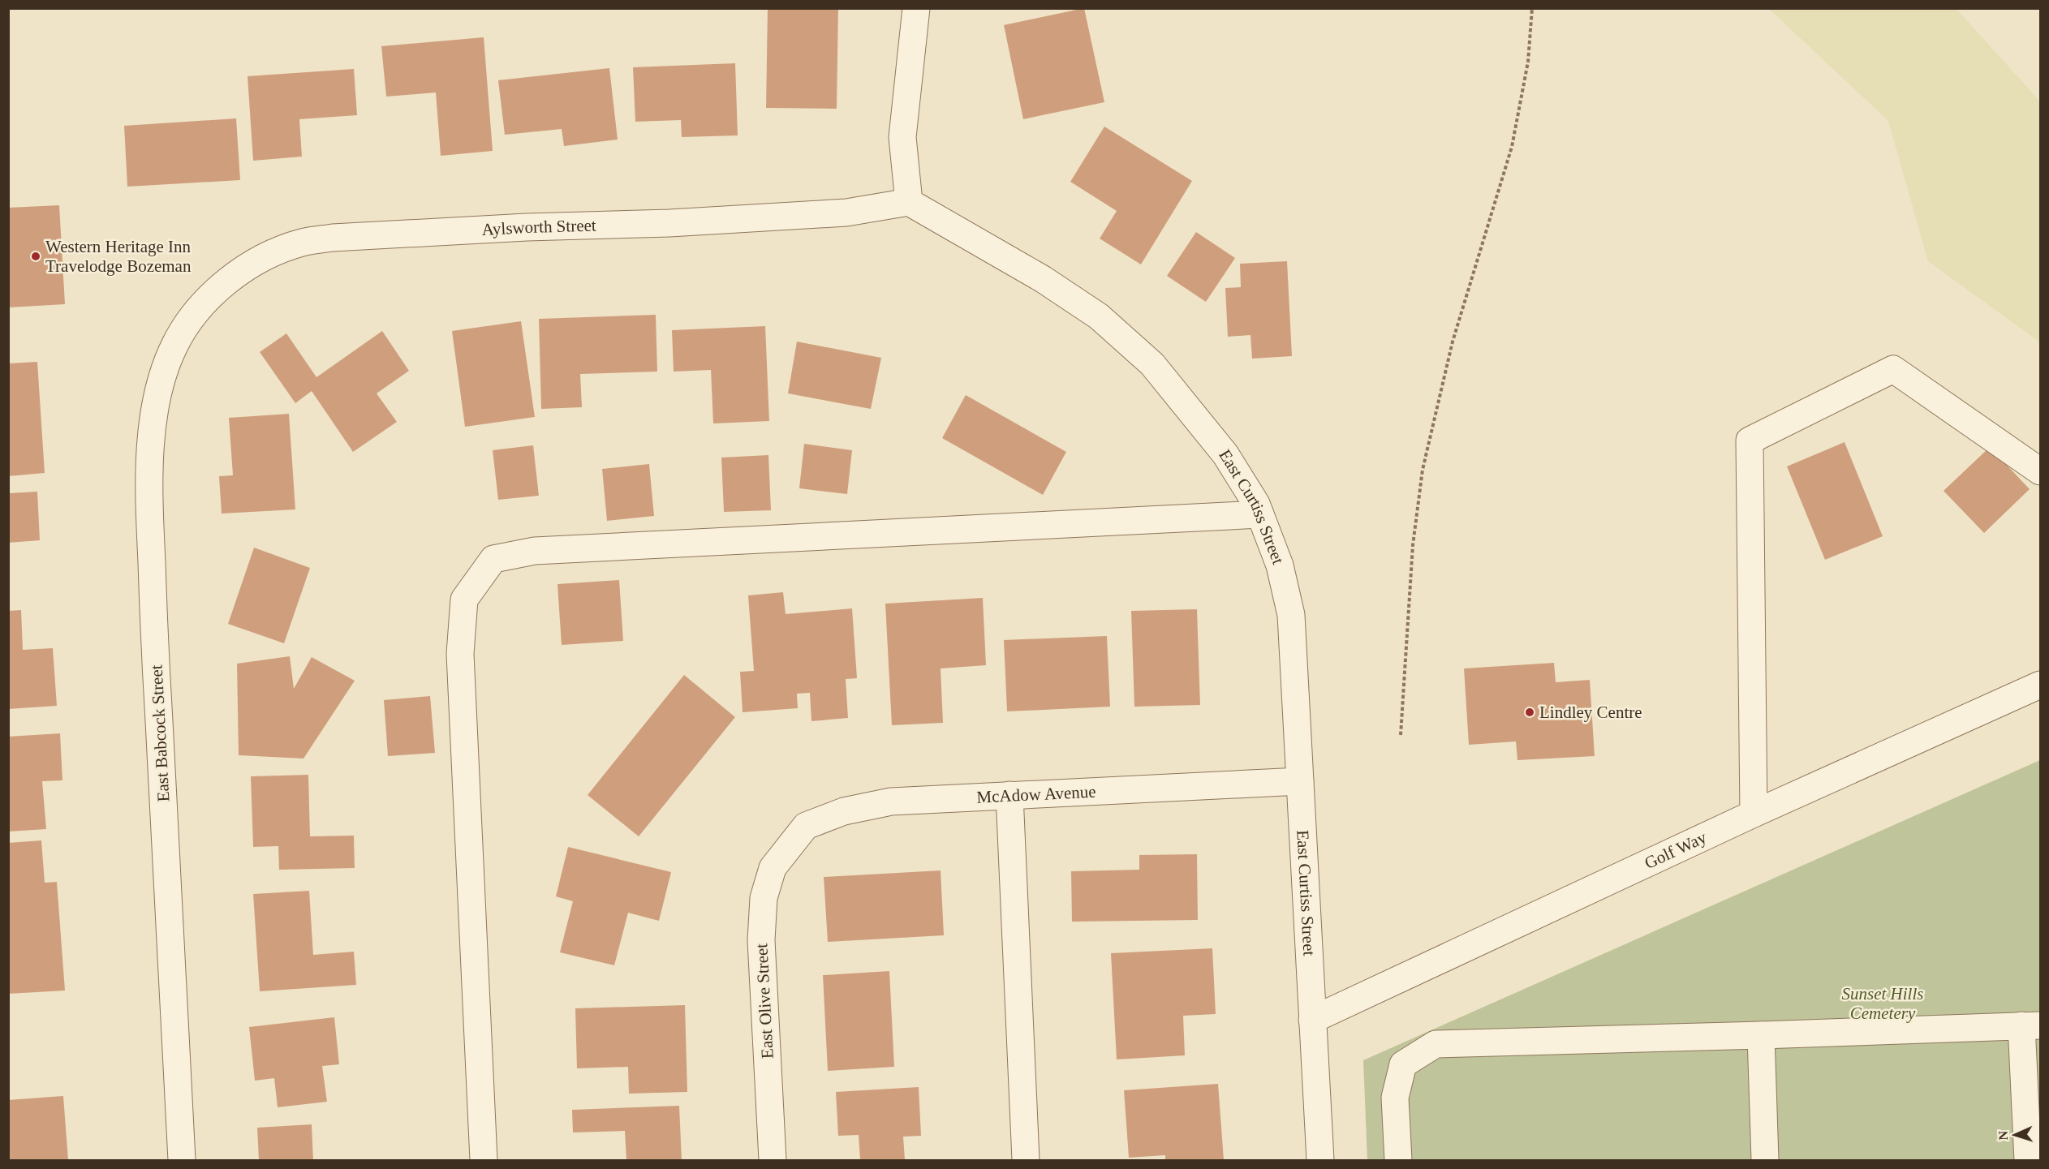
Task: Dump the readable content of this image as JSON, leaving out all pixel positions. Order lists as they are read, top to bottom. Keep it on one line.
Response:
{"streets":{"street":["Aylsworth Street","East Curtiss Street","East Babcock Street","McAdow Avenue","Golf Way","East Olive Street"]},"crossings":[["Aylsworth Street","East Curtiss Street"],["Aylsworth Street","East Babcock Street"],["East Curtiss Street","McAdow Avenue"],["East Curtiss Street","Golf Way"],["McAdow Avenue","East Olive Street"]],"parks":["Sunset Hills Cemetery"],"places":["Western Heritage Inn Travelodge Bozeman","Lindley Centre"],"north":"left"}
